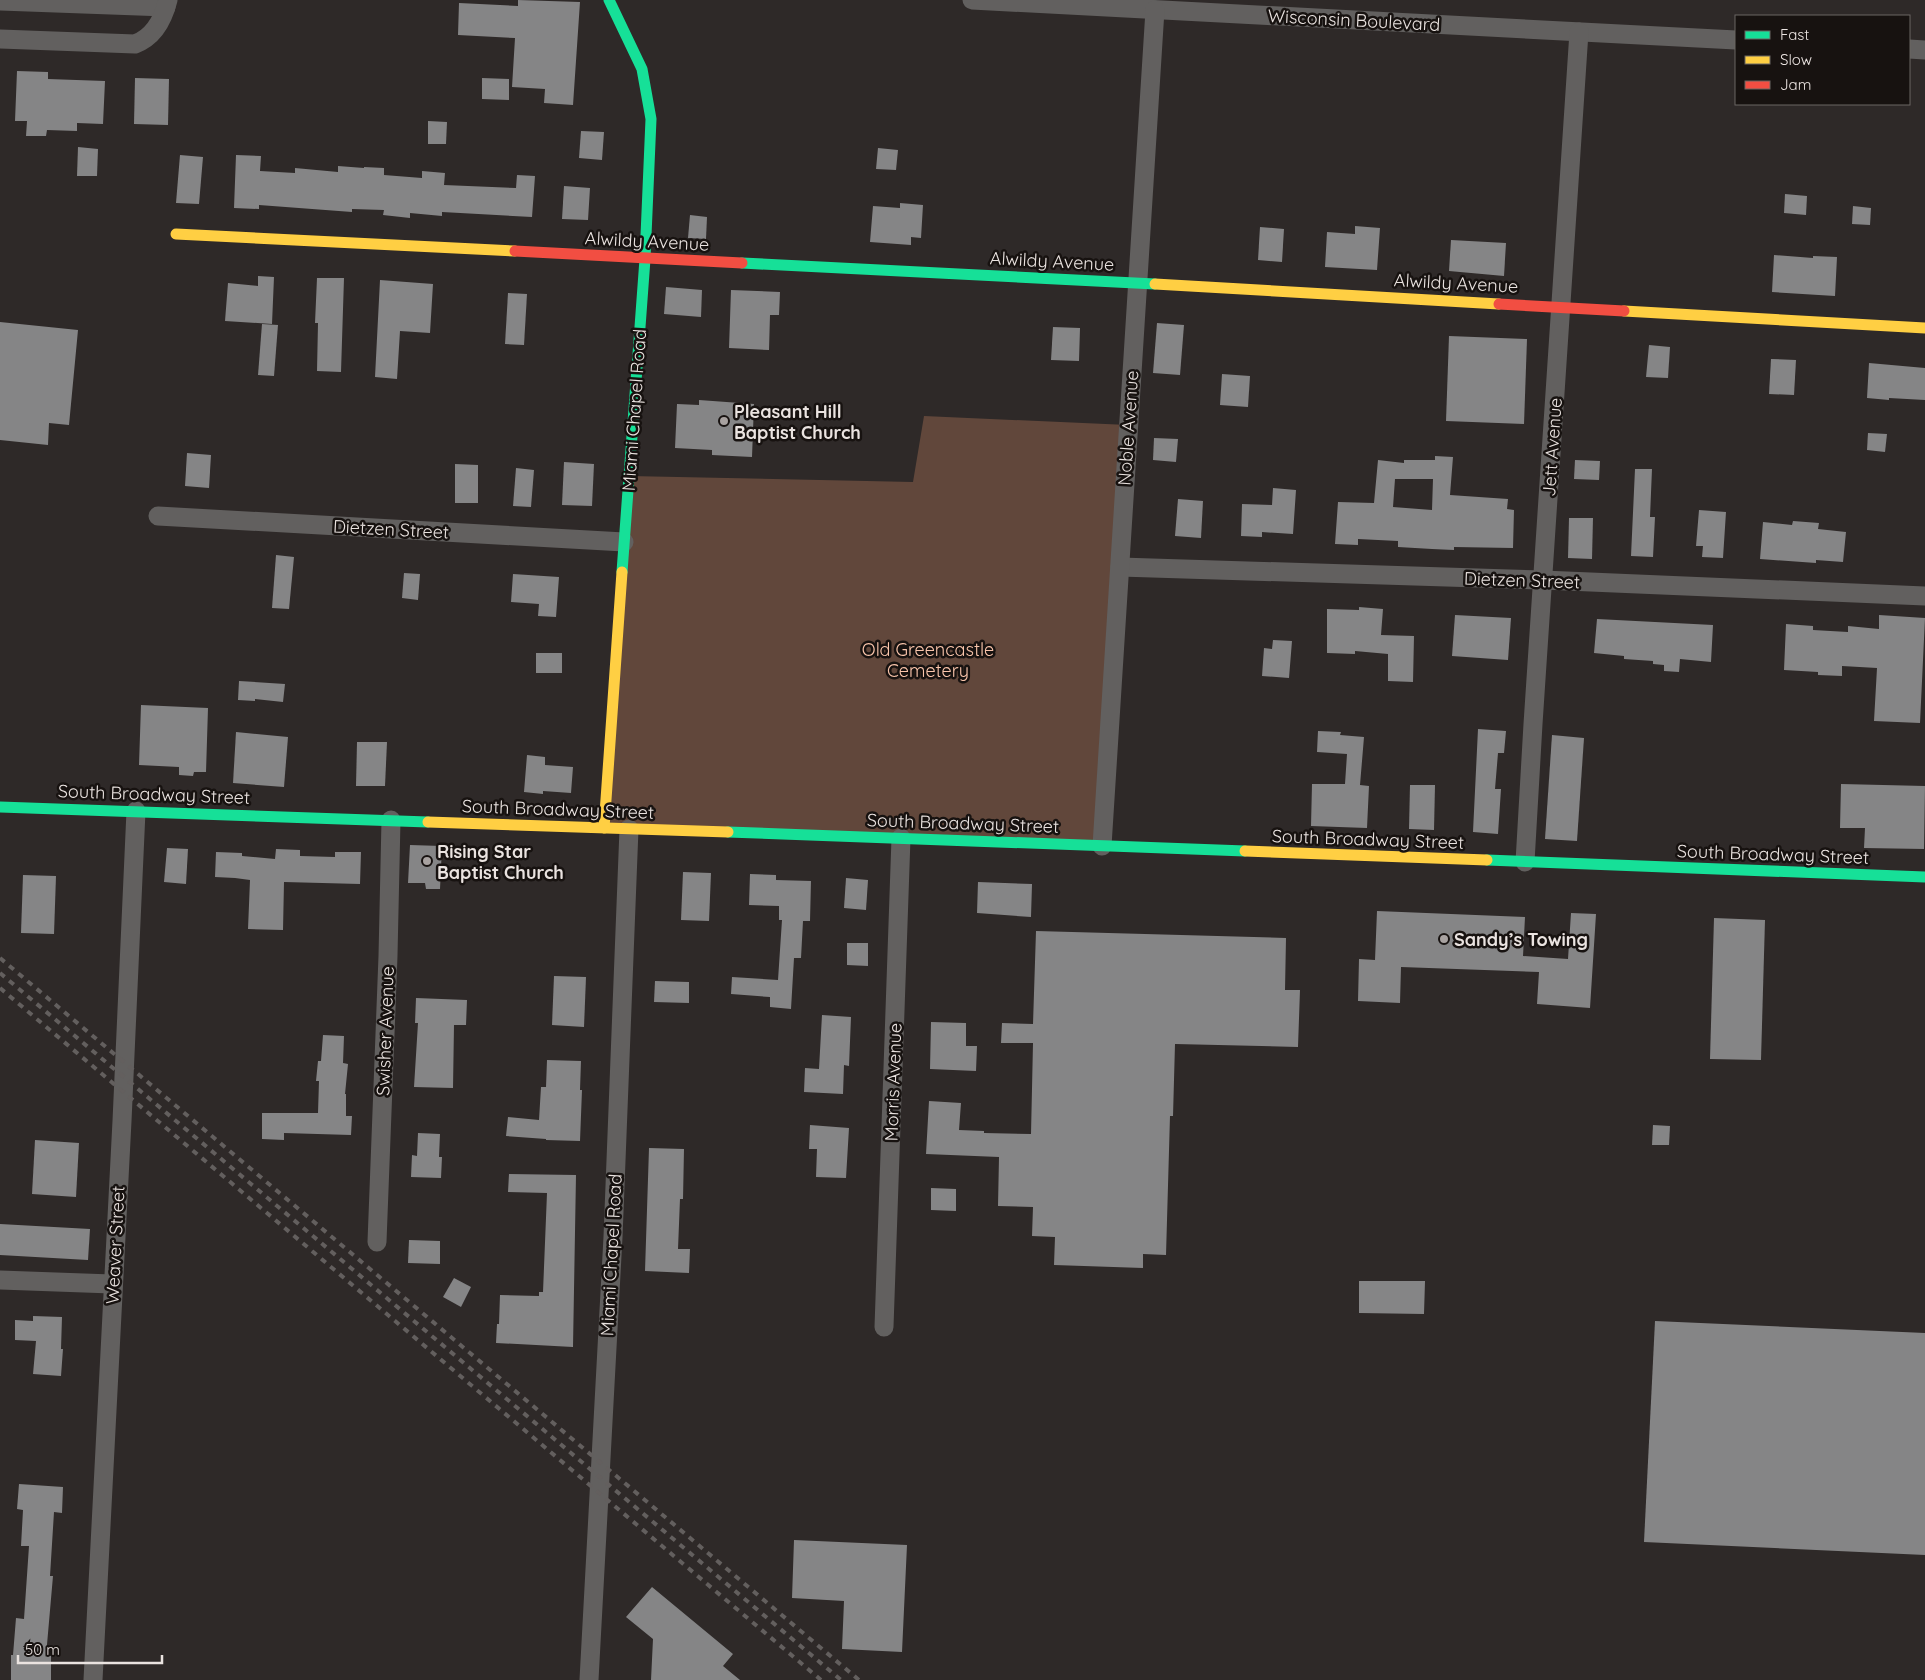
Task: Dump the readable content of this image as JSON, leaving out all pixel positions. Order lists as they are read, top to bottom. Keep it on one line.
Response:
{"streets":{"street":["Wisconsin Boulevard","Alwildy Avenue","Miami Chapel Road","Noble Avenue","Jett Avenue","Dietzen Street","South Broadway Street","Swisher Avenue","Morris Avenue","Weaver Street"]},"crossings":[["Wisconsin Boulevard","Noble Avenue"],["Wisconsin Boulevard","Jett Avenue"],["Alwildy Avenue","Miami Chapel Road"],["Alwildy Avenue","Noble Avenue"],["Alwildy Avenue","Jett Avenue"],["Miami Chapel Road","Dietzen Street"],["Miami Chapel Road","South Broadway Street"],["Noble Avenue","Dietzen Street"],["Noble Avenue","South Broadway Street"],["Jett Avenue","Dietzen Street"],["Jett Avenue","South Broadway Street"],["South Broadway Street","Swisher Avenue"],["South Broadway Street","Morris Avenue"],["South Broadway Street","Weaver Street"]],"parks":["Old Greencastle Cemetery"],"places":["Pleasant Hill Baptist Church","Rising Star Baptist Church","Sandy’s Towing"],"legend":["Fast","Slow","Jam"],"scale_bar":"50 m"}
